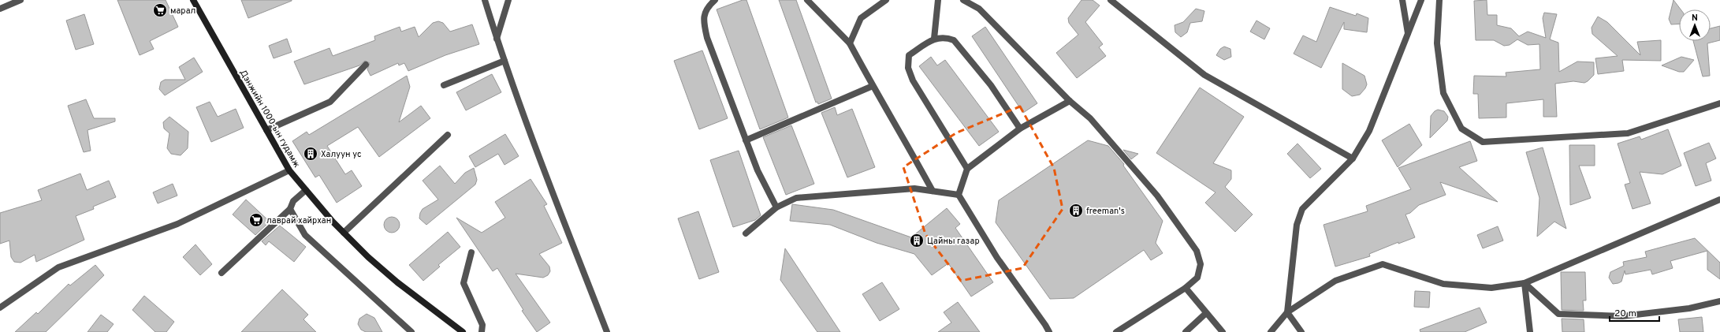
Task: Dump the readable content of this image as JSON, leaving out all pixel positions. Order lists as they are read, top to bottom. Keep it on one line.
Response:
{"streets":{"main road":["Дэнжийн 1000-ын гудамж"]},"places":{"supermarket":["марал","лаврай хайрхан"],"building":["Халуун ус","freeman's","Цайны газар"]},"scale_bar":"20 m","north":"top"}
